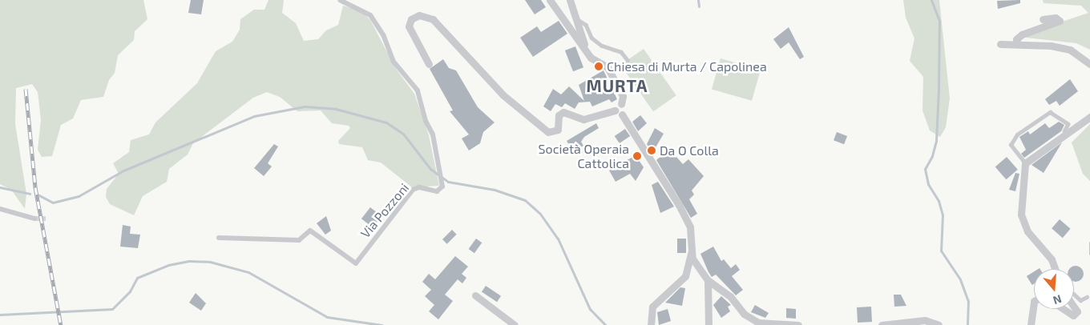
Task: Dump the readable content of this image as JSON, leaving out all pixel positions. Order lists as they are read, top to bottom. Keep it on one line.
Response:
{"streets":{"street":["Via Pozzoni"]},"districts":["MURTA"],"places":["Chiesa di Murta / Capolinea","Da O Colla","Società Operaia Cattolica"],"north":"bottom"}
